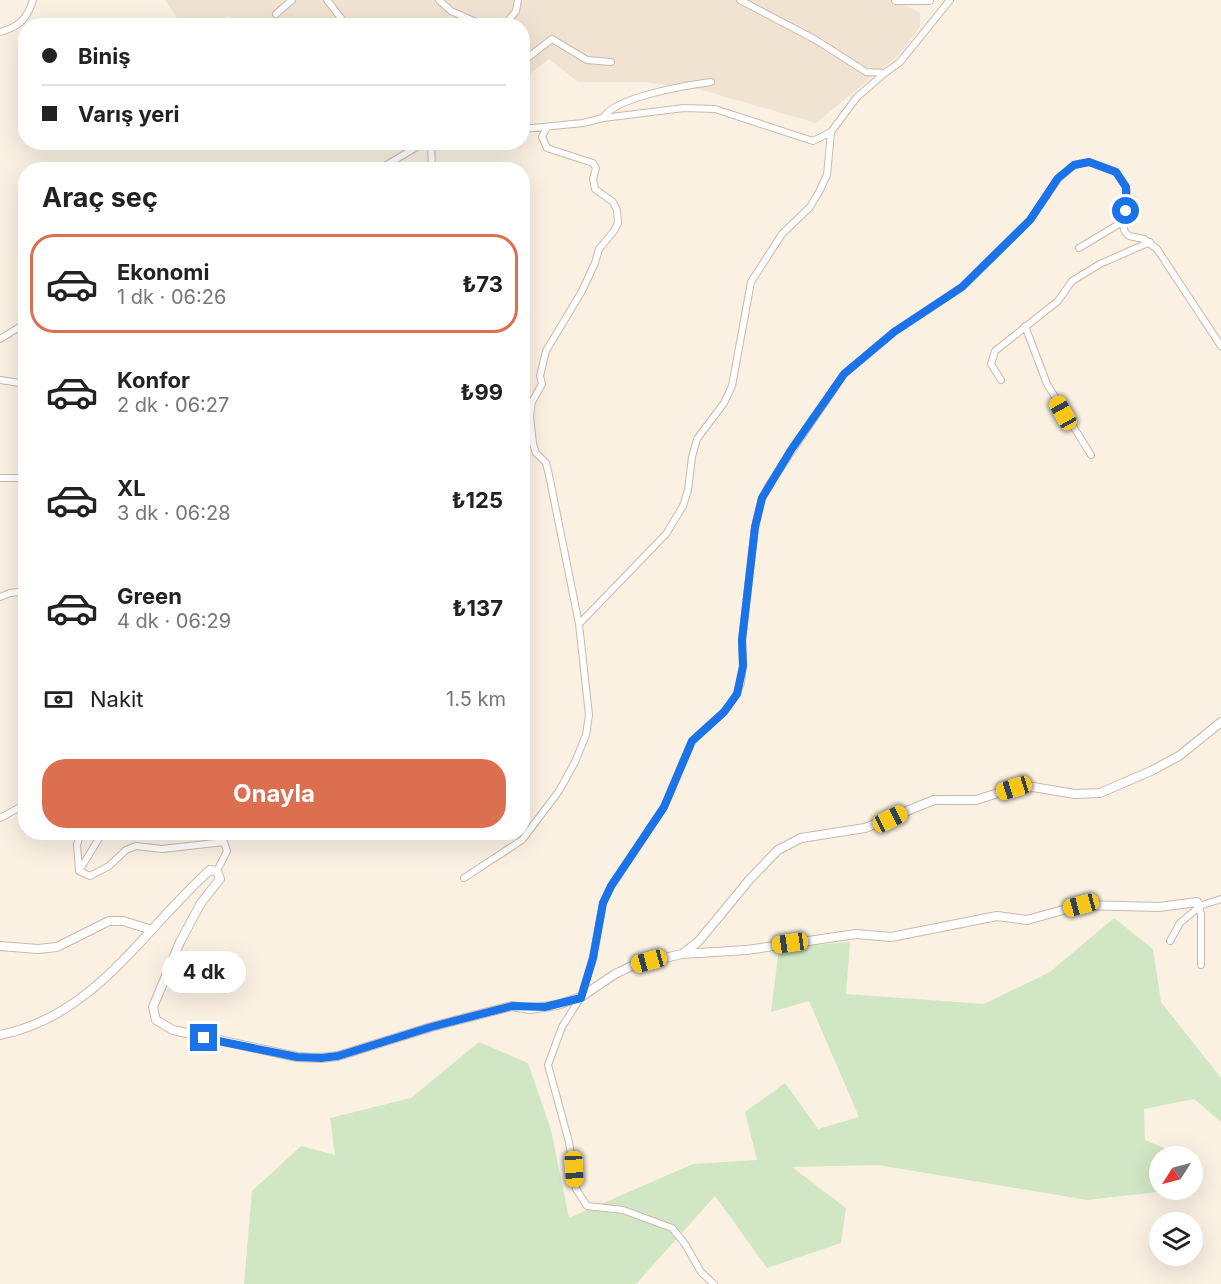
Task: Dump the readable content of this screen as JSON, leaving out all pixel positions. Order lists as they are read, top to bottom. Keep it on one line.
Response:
{"north":"bottom left","page":{"banner":["Biniş","Varış yeri"],"heading":"Araç seç","list":[{"name":"Ekonomi","note":"1 dk · 06:26","value":"₺73"},{"name":"Konfor","note":"2 dk · 06:27","value":"₺99"},{"name":"XL","note":"3 dk · 06:28","value":"₺125"},{"name":"Green","note":"4 dk · 06:29","value":"₺137"}],"pay":["Nakit","1.5 km"],"buttons":"Onayla","bubble":"4 dk"}}
